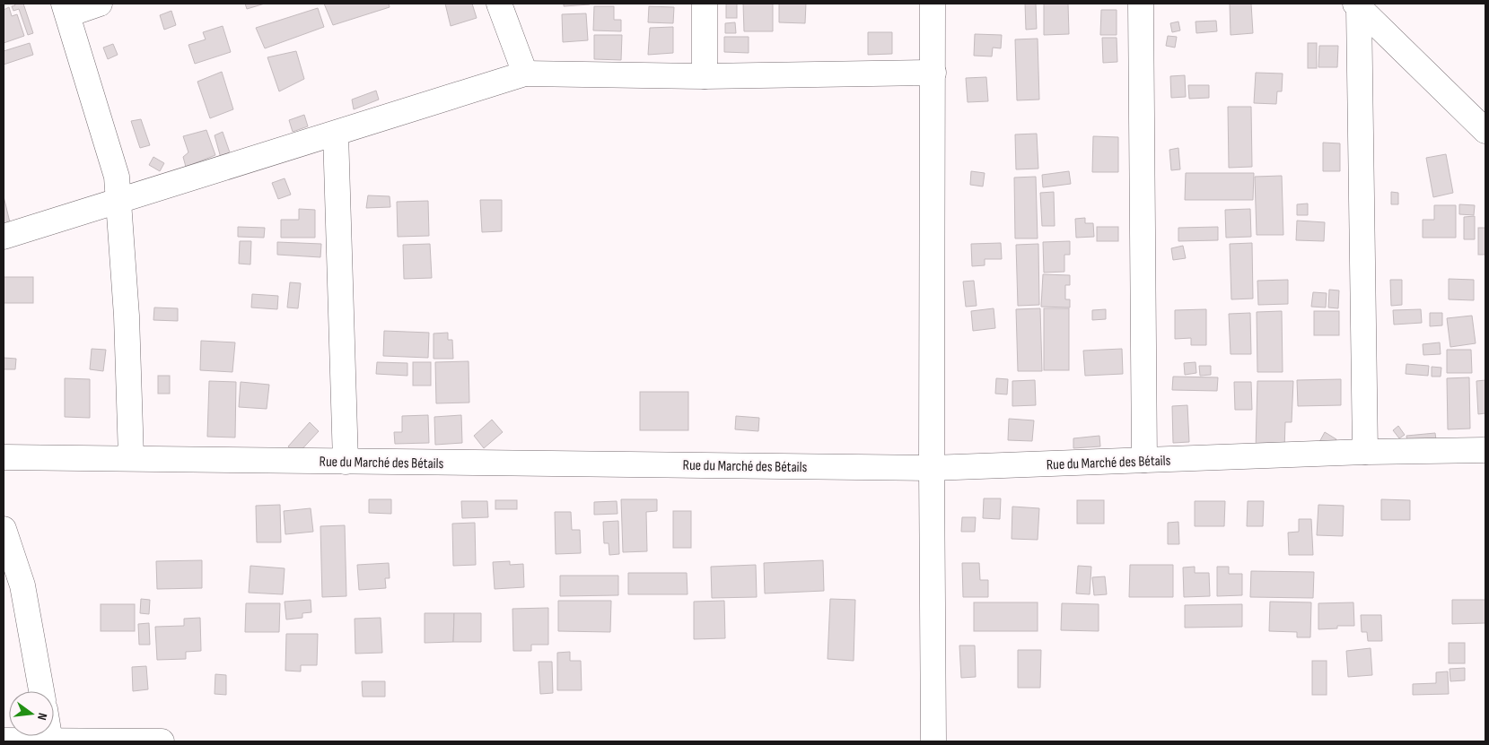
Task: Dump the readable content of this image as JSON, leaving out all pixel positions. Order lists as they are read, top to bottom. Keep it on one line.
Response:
{"streets":{"street":["Rue du Marché des Bétails"]},"north":"right"}
